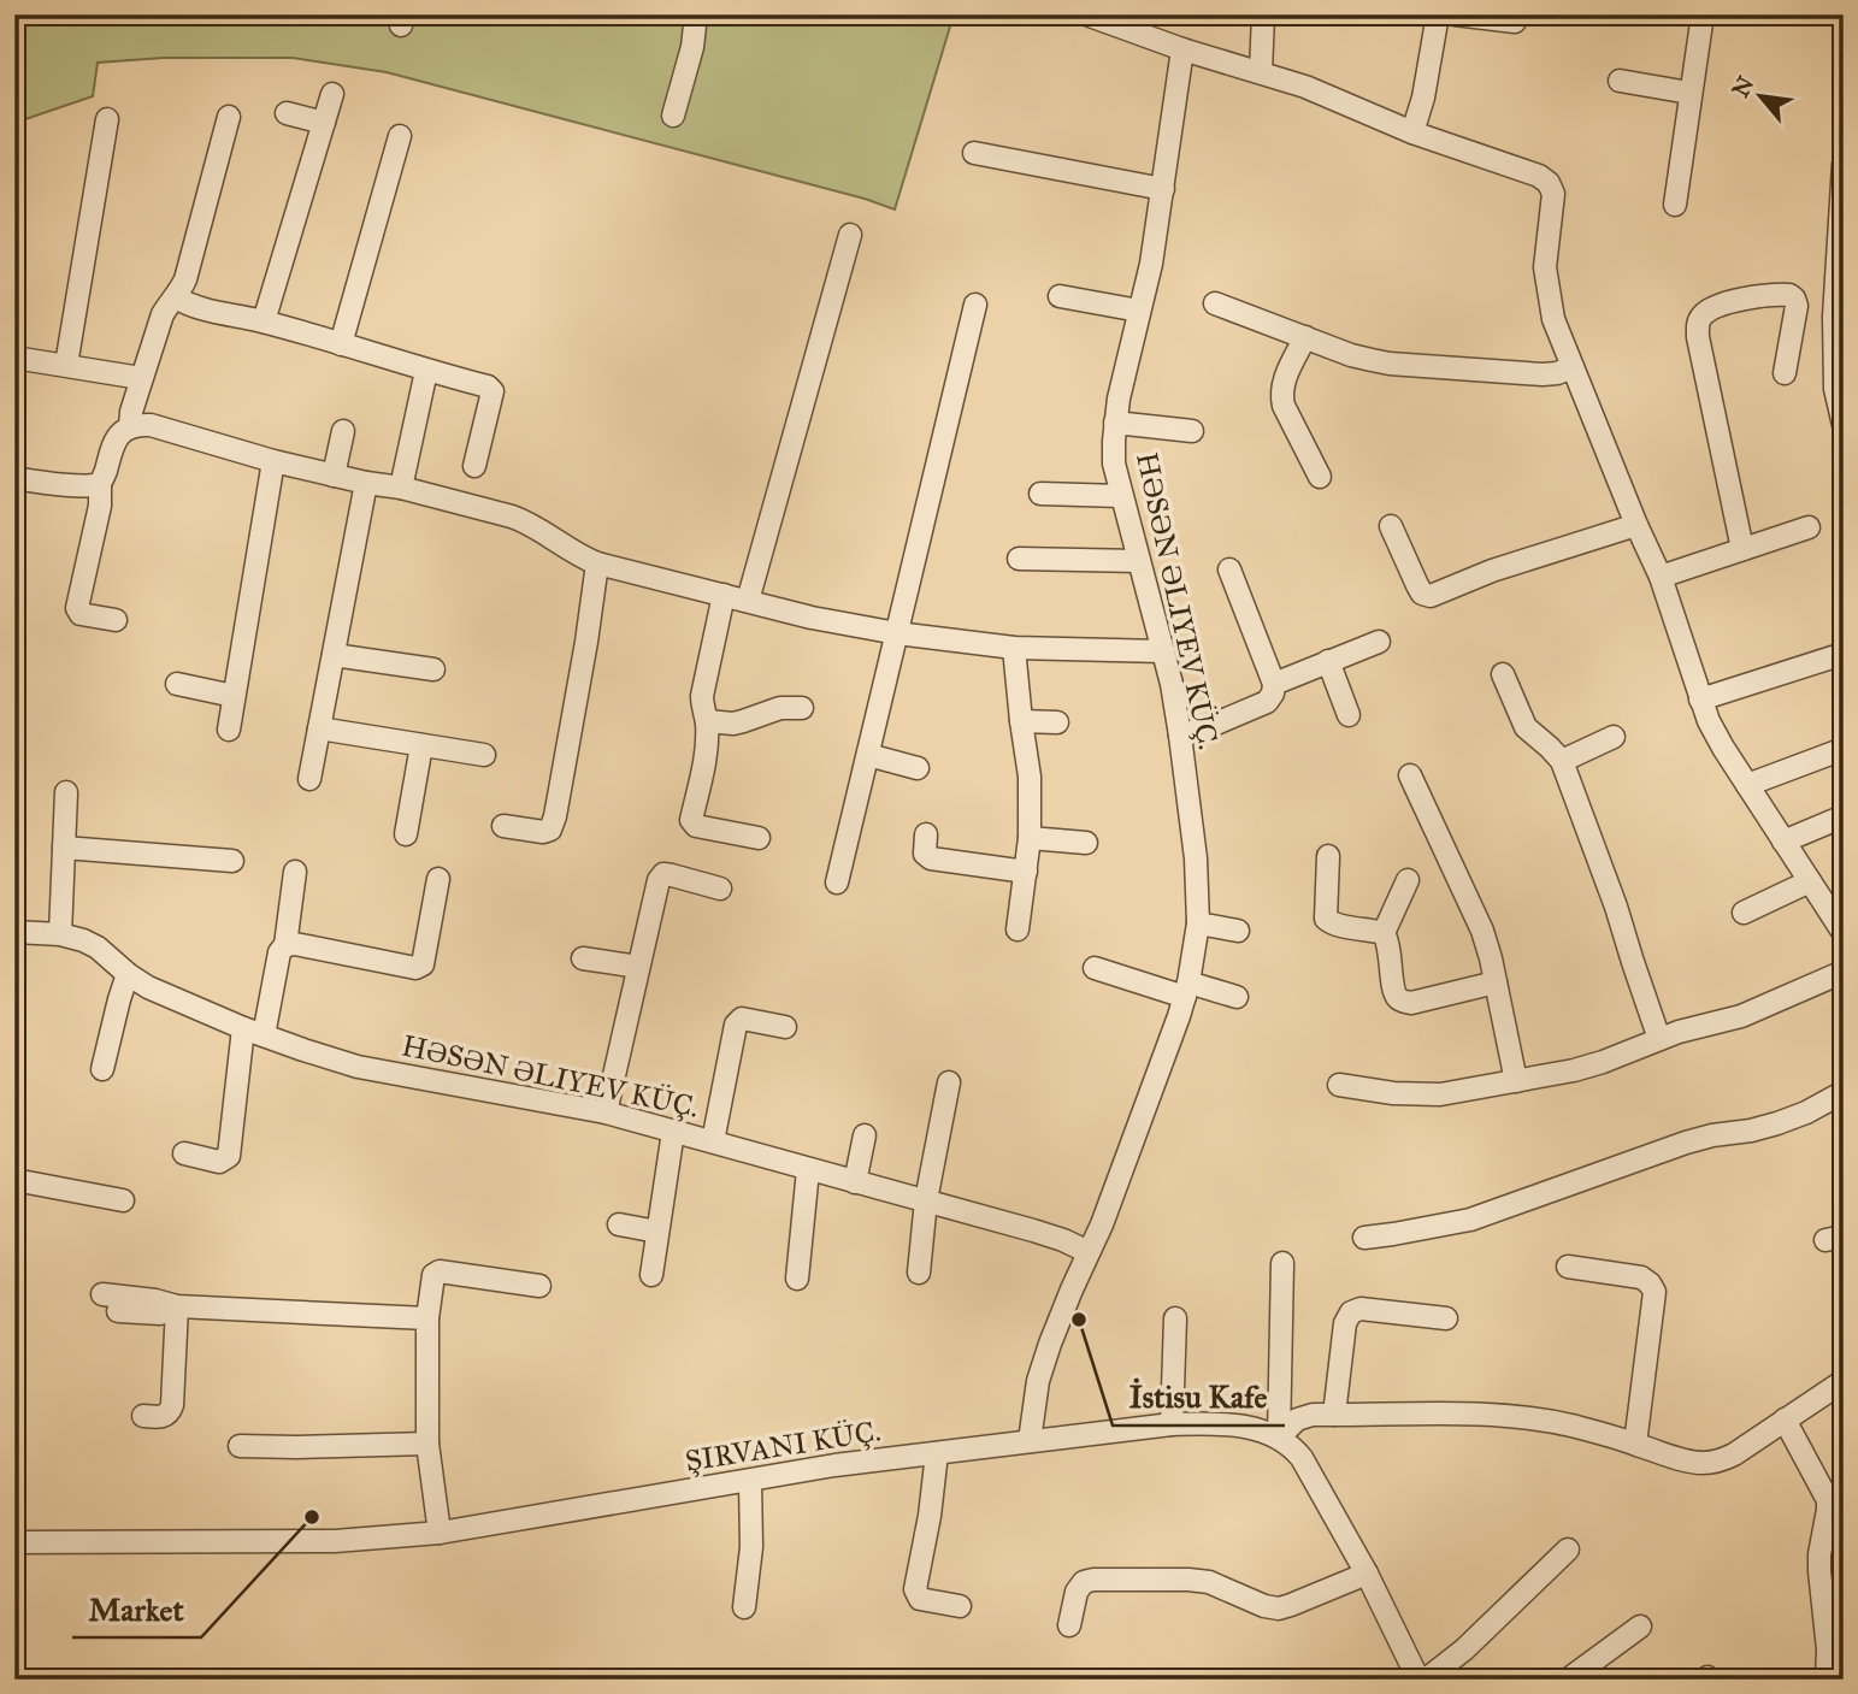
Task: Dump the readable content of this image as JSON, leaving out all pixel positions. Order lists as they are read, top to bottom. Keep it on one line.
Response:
{"streets":{"street":["HƏSƏN ƏLIYEV KÜÇ.","ŞIRVANI KÜÇ."]},"crossings":[["HƏSƏN ƏLIYEV KÜÇ.","ŞIRVANI KÜÇ."]],"places":["İstisu Kafe","Market"],"north":"top left"}
